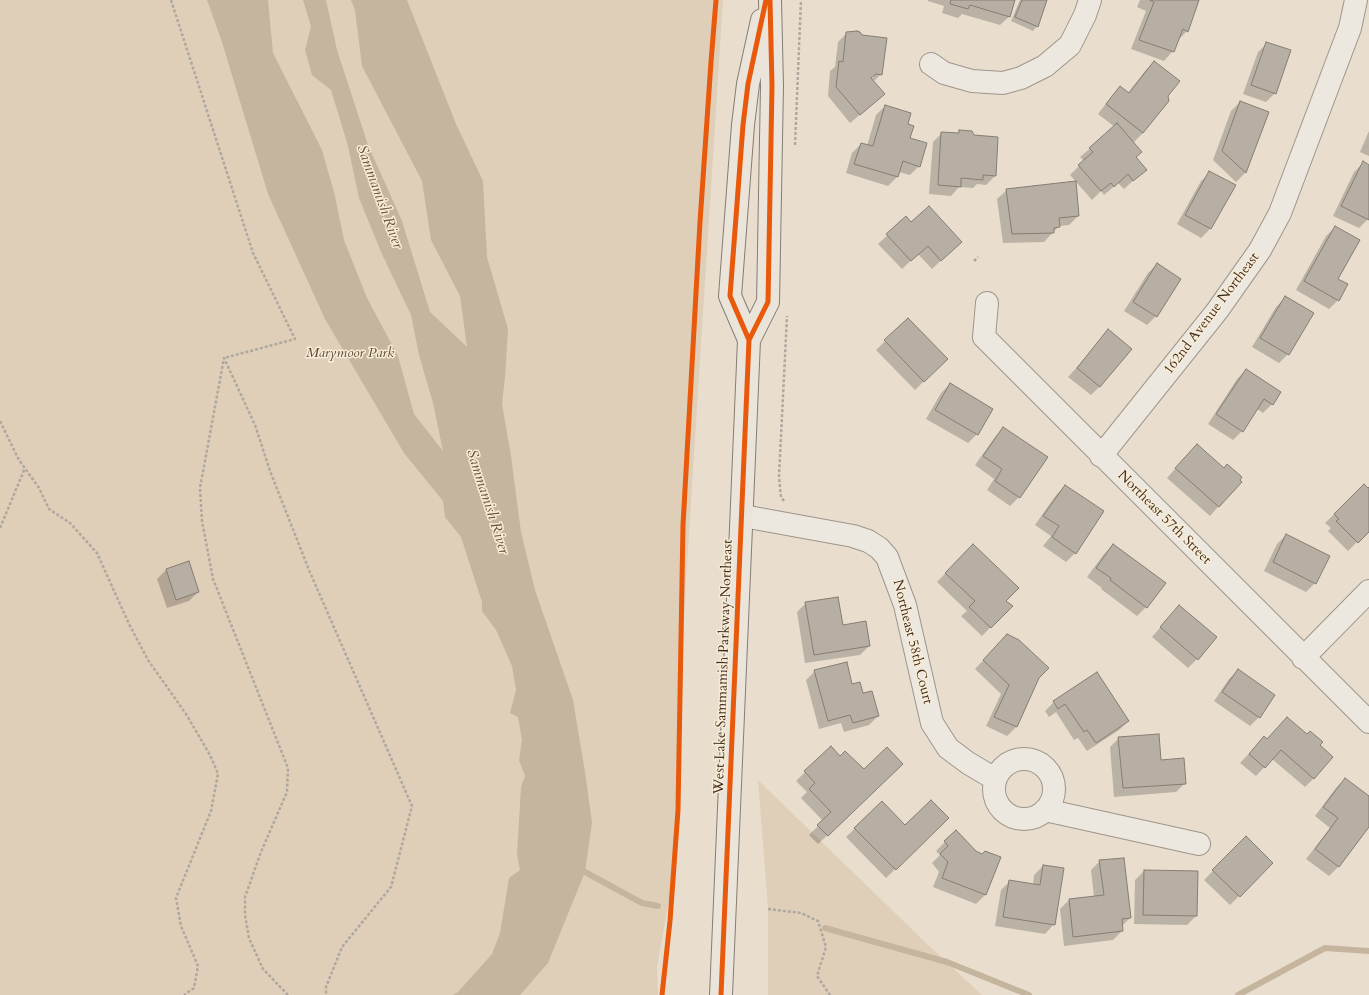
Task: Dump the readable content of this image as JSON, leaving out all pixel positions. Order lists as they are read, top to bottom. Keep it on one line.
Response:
{"streets":{"main road":["West Lake Sammamish Parkway Northeast"],"street":["162nd Avenue Northeast","Northeast 57th Street","Northeast 58th Court"]},"crossings":[["162nd Avenue Northeast","Northeast 57th Street"],["Northeast 58th Court","West Lake Sammamish Parkway Northeast"]],"water":["Sammamish River"],"parks":["Marymoor Park"]}
